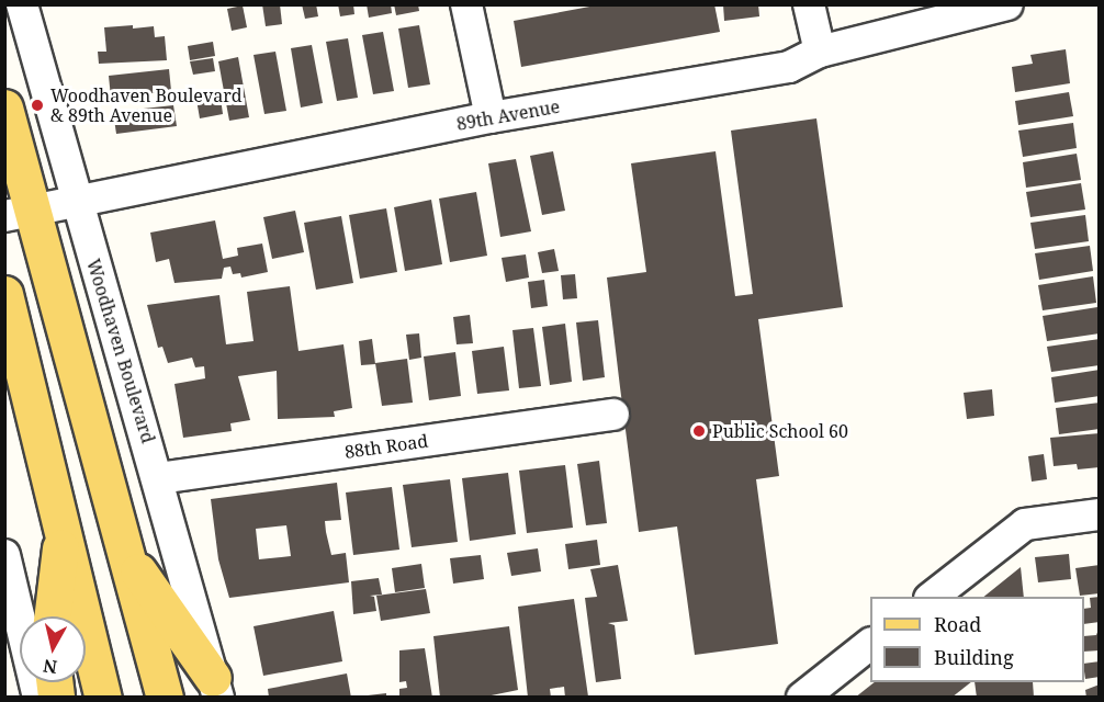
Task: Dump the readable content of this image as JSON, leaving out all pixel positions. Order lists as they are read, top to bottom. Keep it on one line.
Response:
{"streets":{"street":["89th Avenue","Woodhaven Boulevard","88th Road"]},"crossings":[["89th Avenue","Woodhaven Boulevard"],["Woodhaven Boulevard","88th Road"]],"places":["Woodhaven Boulevard & 89th Avenue","Public School 60"],"legend":["Road","Building"],"north":"bottom"}
